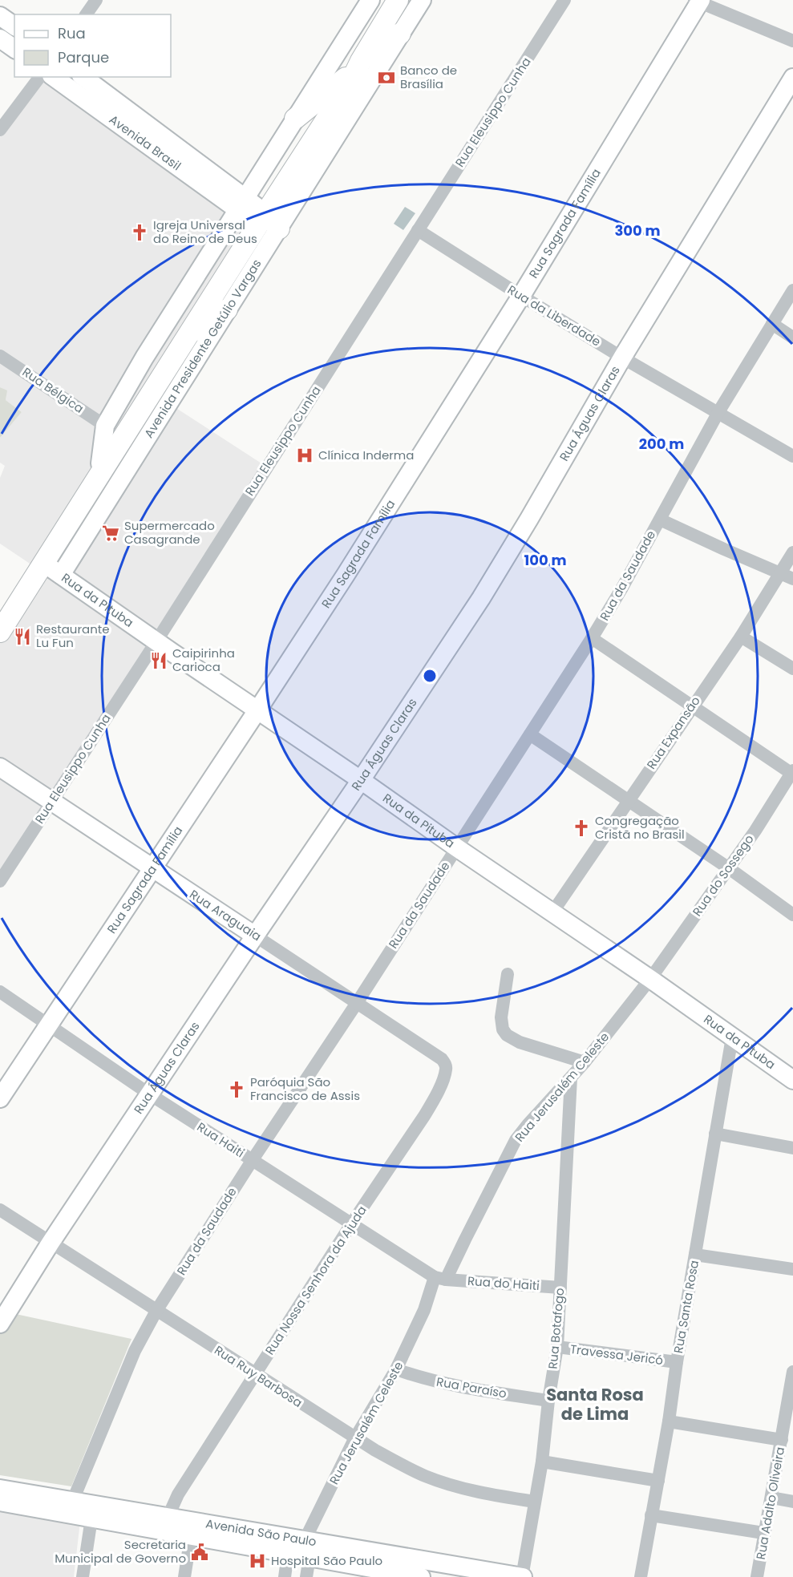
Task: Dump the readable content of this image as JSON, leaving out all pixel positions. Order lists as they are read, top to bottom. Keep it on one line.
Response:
{"streets":{"main road":["Avenida Presidente Getúlio Vargas"],"street":["Rua Eleusippo Cunha","Avenida Brasil","Rua Sagrada Família","Rua da Liberdade","Rua Bélgica","Rua Águas Claras","Rua da Saudade","Rua da Pituba","Rua Expansão","Rua do Sossego","Rua Araguaia","Rua Jerusalém Celeste","Rua Haiti","Rua Nossa Senhora da Ajuda","Rua do Haiti","Rua Santa Rosa","Rua Botafogo","Travessa Jericó","Rua Ruy Barbosa","Rua Paraíso","Rua Adalto Oliveira","Avenida São Paulo"]},"crossings":[["Rua Eleusippo Cunha","Rua da Liberdade"],["Rua Eleusippo Cunha","Rua da Pituba"],["Rua Eleusippo Cunha","Rua Araguaia"],["Avenida Brasil","Avenida Presidente Getúlio Vargas"],["Rua Sagrada Família","Rua da Liberdade"],["Rua Sagrada Família","Rua da Pituba"],["Rua Sagrada Família","Rua Araguaia"],["Rua Sagrada Família","Rua Haiti"],["Rua da Liberdade","Rua Águas Claras"],["Rua da Liberdade","Rua da Saudade"],["Avenida Presidente Getúlio Vargas","Rua Bélgica"],["Avenida Presidente Getúlio Vargas","Rua da Pituba"],["Rua Águas Claras","Rua da Pituba"],["Rua Águas Claras","Rua Araguaia"],["Rua Águas Claras","Rua Haiti"],["Rua Águas Claras","Rua Ruy Barbosa"],["Rua da Saudade","Rua da Pituba"],["Rua da Saudade","Rua Araguaia"],["Rua da Saudade","Rua Haiti"],["Rua da Saudade","Rua Ruy Barbosa"],["Rua da Saudade","Avenida São Paulo"],["Rua da Pituba","Rua Expansão"],["Rua da Pituba","Rua do Sossego"],["Rua da Pituba","Rua Jerusalém Celeste"],["Rua da Pituba","Rua Santa Rosa"],["Rua do Sossego","Rua Jerusalém Celeste"],["Rua Araguaia","Rua Nossa Senhora da Ajuda"],["Rua Jerusalém Celeste","Rua Haiti"],["Rua Jerusalém Celeste","Rua do Haiti"],["Rua Jerusalém Celeste","Rua Botafogo"],["Rua Jerusalém Celeste","Rua Ruy Barbosa"],["Rua Jerusalém Celeste","Rua Paraíso"],["Rua Jerusalém Celeste","Avenida São Paulo"],["Rua Haiti","Rua Nossa Senhora da Ajuda"],["Rua Haiti","Rua do Haiti"],["Rua Nossa Senhora da Ajuda","Rua Ruy Barbosa"],["Rua Nossa Senhora da Ajuda","Avenida São Paulo"],["Rua do Haiti","Rua Botafogo"],["Rua Santa Rosa","Travessa Jericó"],["Rua Botafogo","Travessa Jericó"],["Rua Botafogo","Rua Ruy Barbosa"],["Rua Botafogo","Rua Paraíso"],["Rua Botafogo","Avenida São Paulo"]],"districts":["Santa Rosa de Lima"],"places":{"bank":["Banco de Brasília"],"church":["Igreja Universal do Reino de Deus","Congregação Cristã no Brasil","Paróquia São Francisco de Assis"],"hospital":["Clínica Inderma","Hospital São Paulo"],"supermarket":["Supermercado Casagrande"],"restaurant":["Restaurante Lu Fun","Caipirinha Carioca"],"public building":["Secretaria Municipal de Governo"]},"legend":["Rua","Parque"],"rings":["300 m","200 m","100 m"]}
